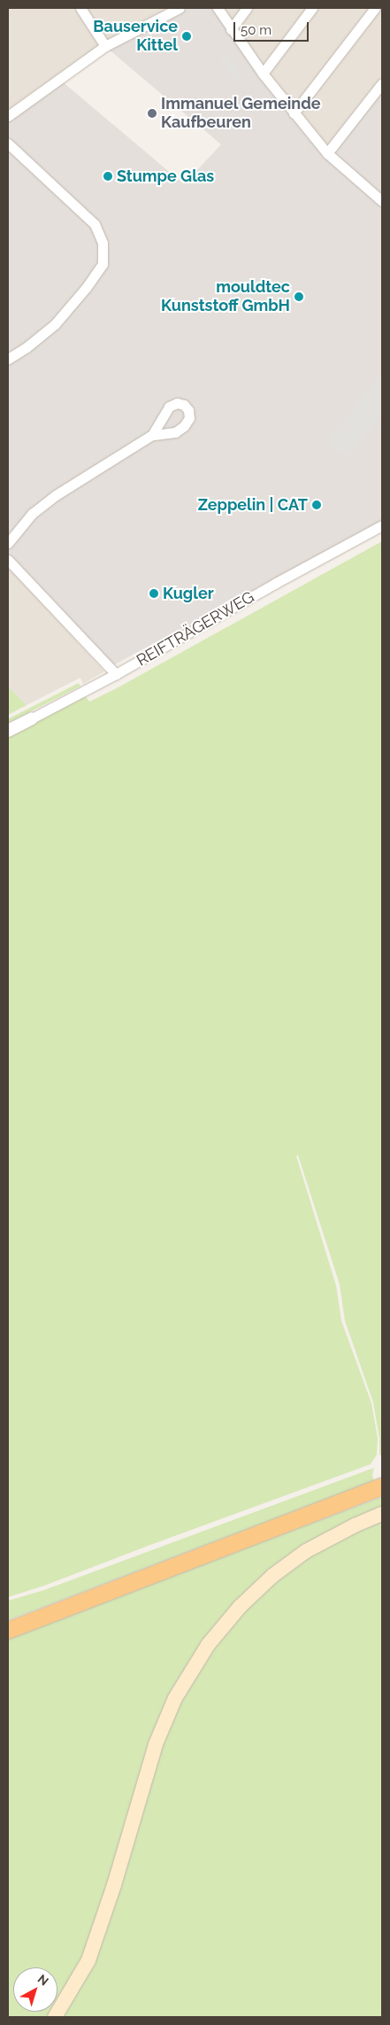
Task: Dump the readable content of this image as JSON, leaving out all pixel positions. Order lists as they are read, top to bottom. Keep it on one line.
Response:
{"streets":{"street":["REIFTRÄGERWEG"]},"places":["Bauservice Kittel","Immanuel Gemeinde Kaufbeuren","Stumpe Glas","mouldtec Kunststoff GmbH","Zeppelin | CAT","Kugler"],"scale_bar":"50 m","north":"top right"}
